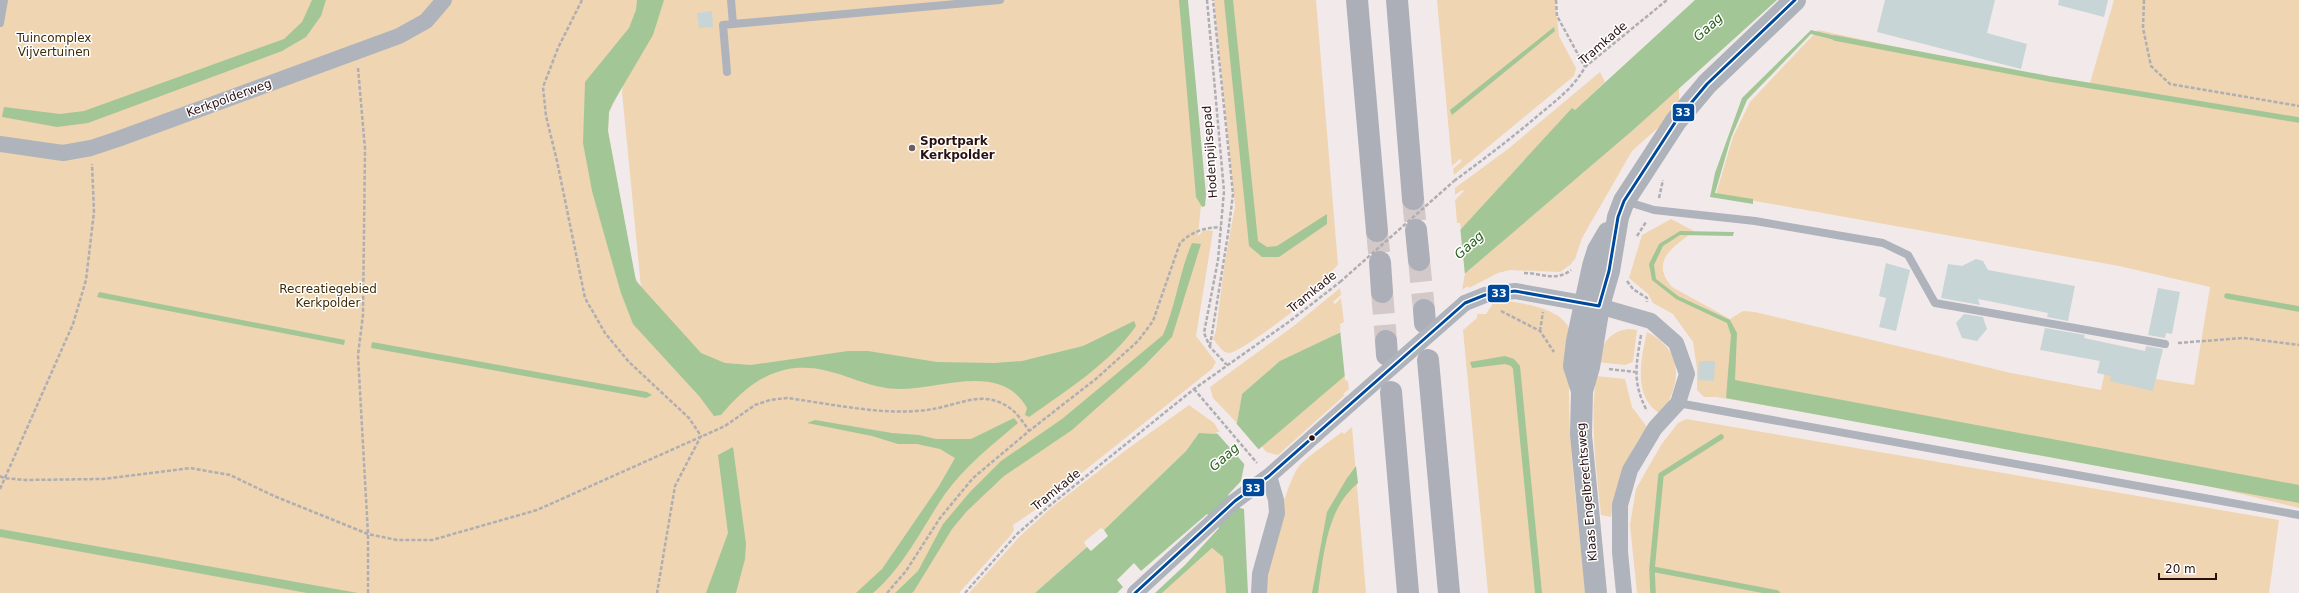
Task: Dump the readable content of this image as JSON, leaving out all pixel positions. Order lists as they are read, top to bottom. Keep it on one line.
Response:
{"streets":{"main road":["Klaas Engelbrechtsweg"],"street":["Kerkpolderweg"],"path":["Tramkade","Hodenpijlsepad"]},"crossings":[["Tramkade","Hodenpijlsepad"]],"water":["Gaag"],"parks":["Tuincomplex Vijvertuinen","Recreatiegebied Kerkpolder"],"places":["Sportpark Kerkpolder"],"lines":["transit line 33"],"scale_bar":"20 m"}
